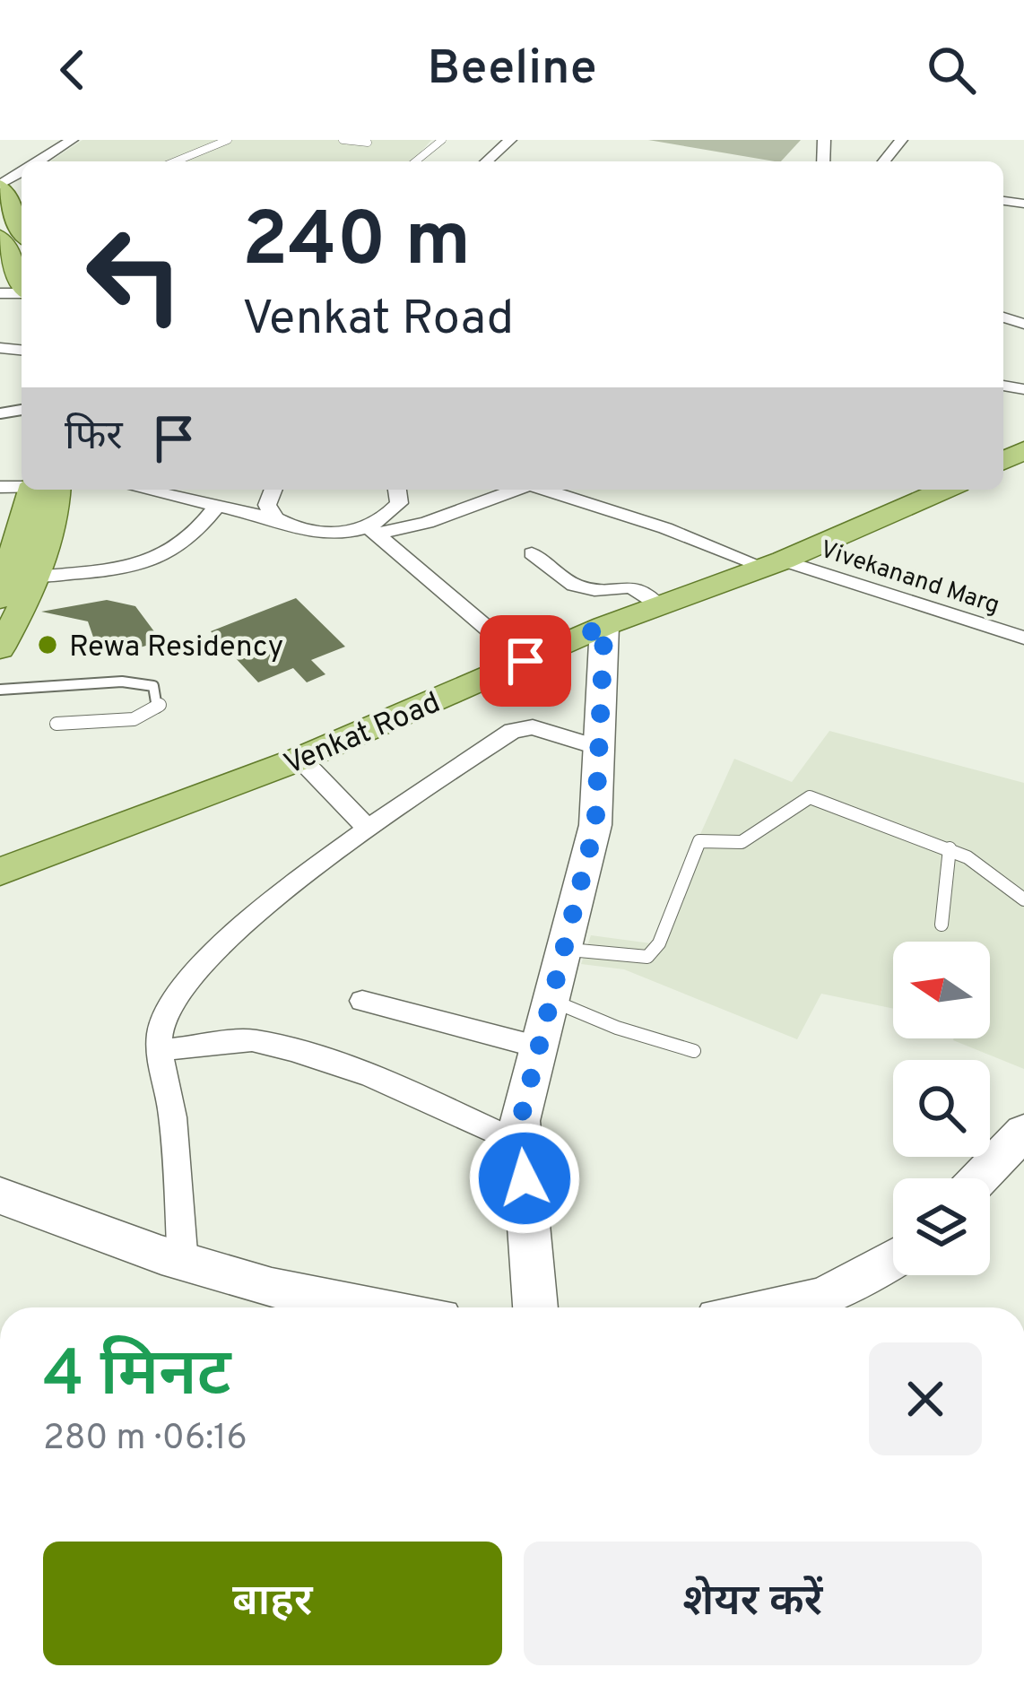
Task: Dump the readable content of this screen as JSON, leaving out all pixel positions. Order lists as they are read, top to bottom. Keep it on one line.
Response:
{"streets":{"main road":["Venkat Road"],"street":["Vivekanand Marg"]},"crossings":[["Vivekanand Marg","Venkat Road"]],"places":["Rewa Residency"],"north":"left","page":{"header":"Beeline","turn":["240 m","Venkat Road"],"then":"फिर","heading":["4 मिनट","280 m · 06:16"],"buttons":["बाहर","शेयर करें"]}}
